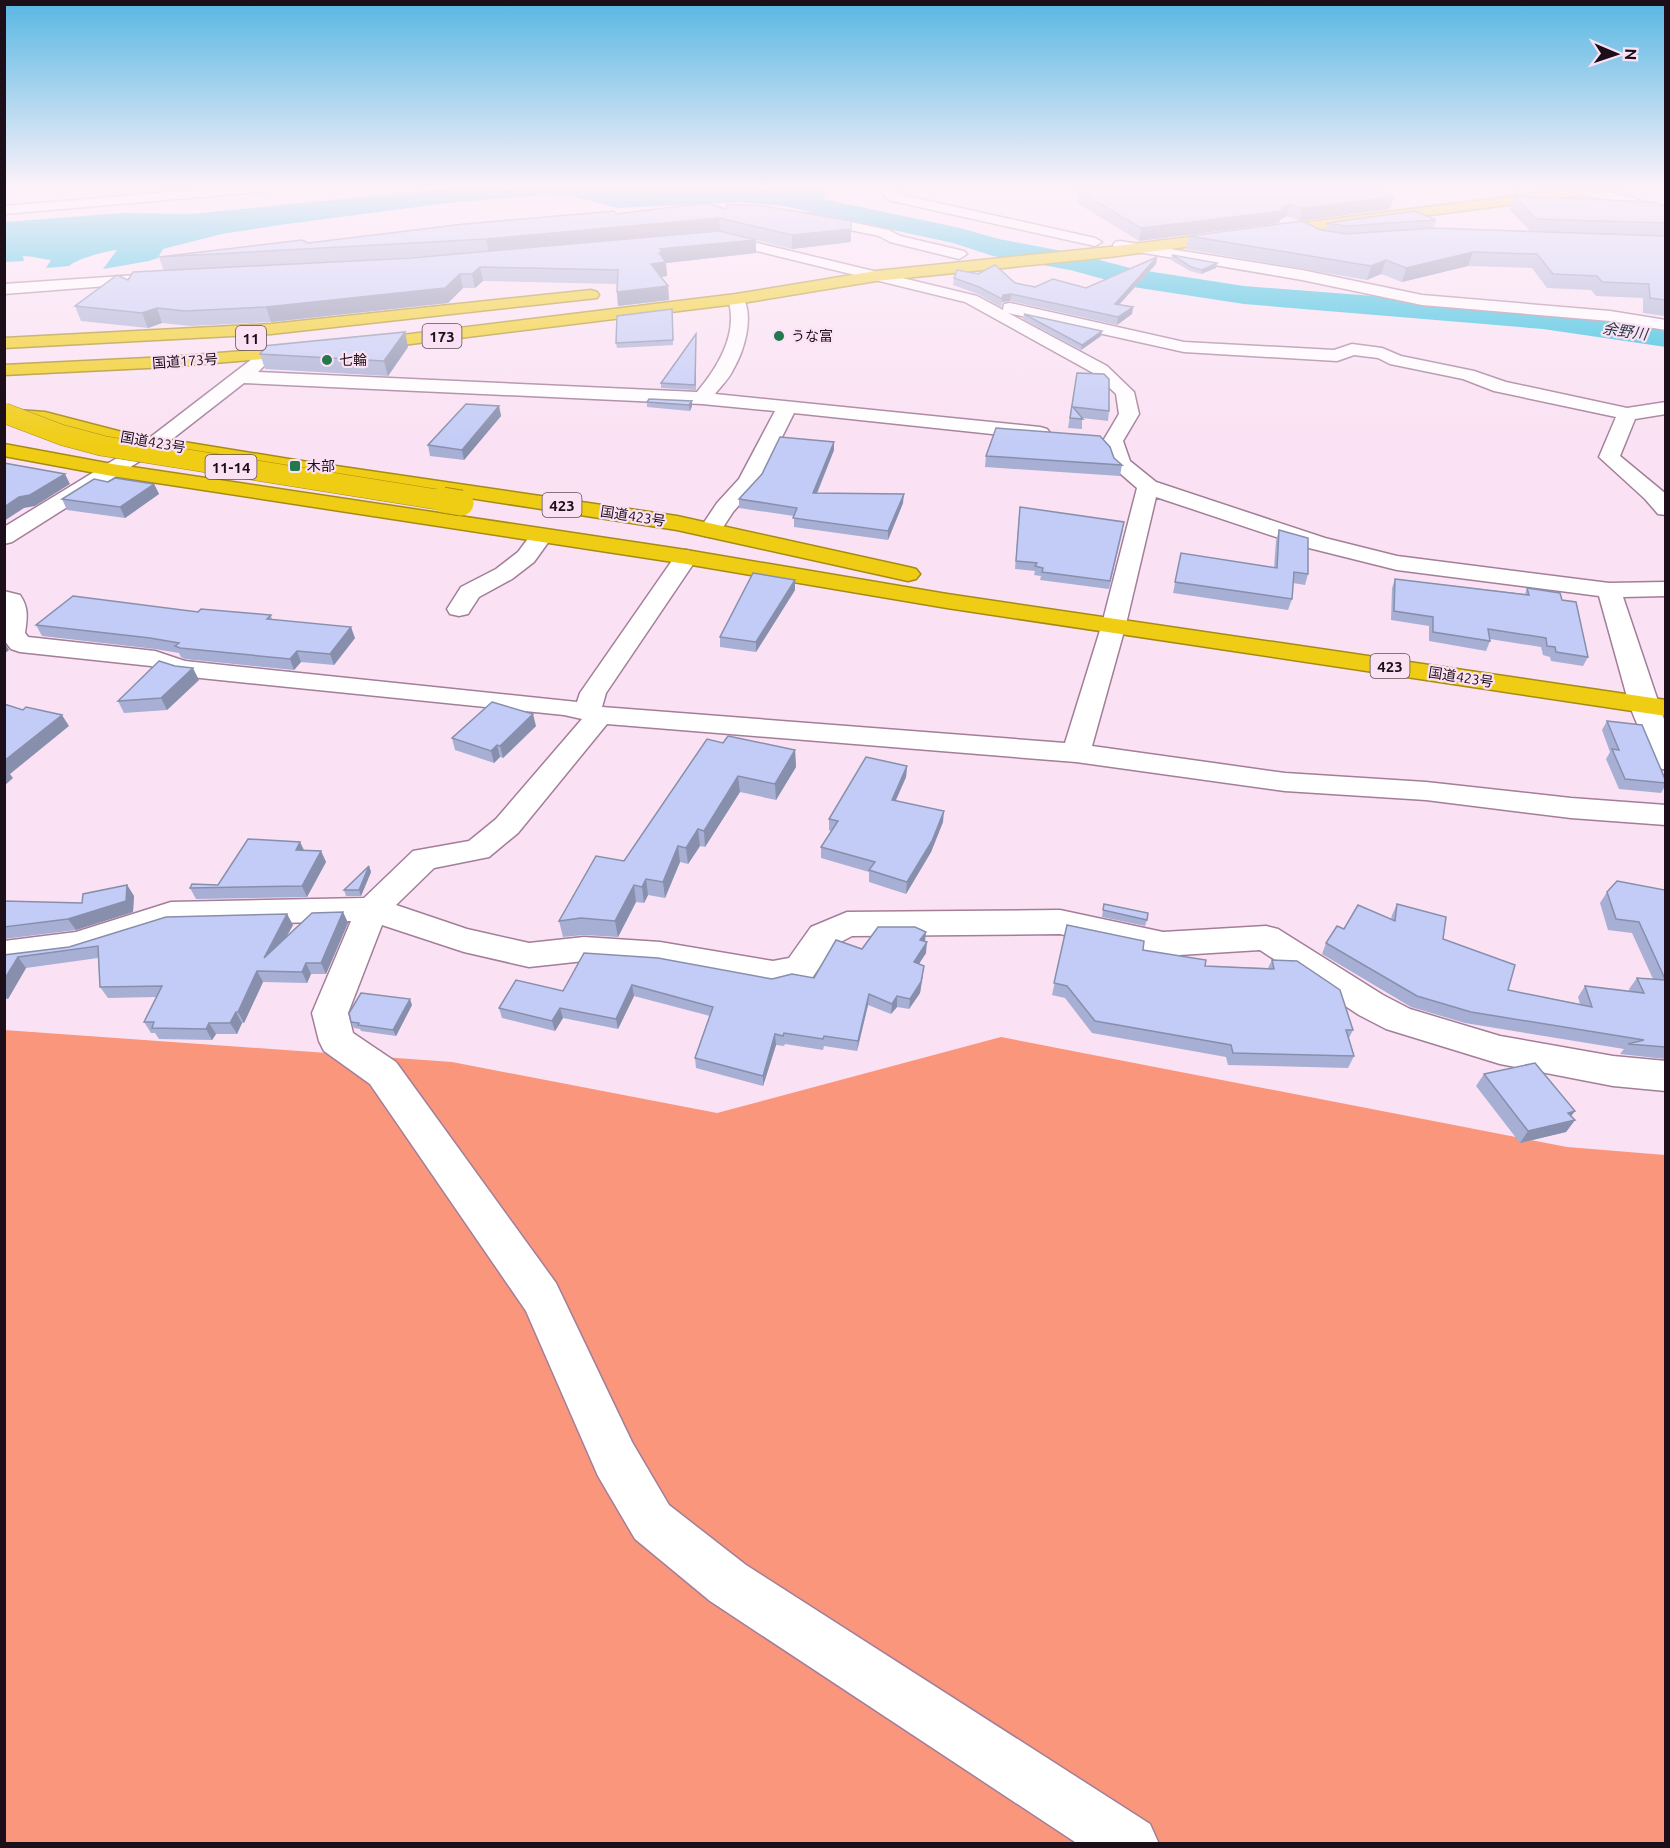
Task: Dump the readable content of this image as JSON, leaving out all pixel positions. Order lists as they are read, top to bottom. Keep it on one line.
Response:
{"streets":{"highway":["173","11","国道173号","国道423号","11-14","423"]},"crossings":[["国道173号","国道423号"],["国道173号","11-14"],["国道423号","11-14"]],"water":["余野川"],"places":{"other":["うな富","七輪"],"transit":["木部"]},"north":"right"}
